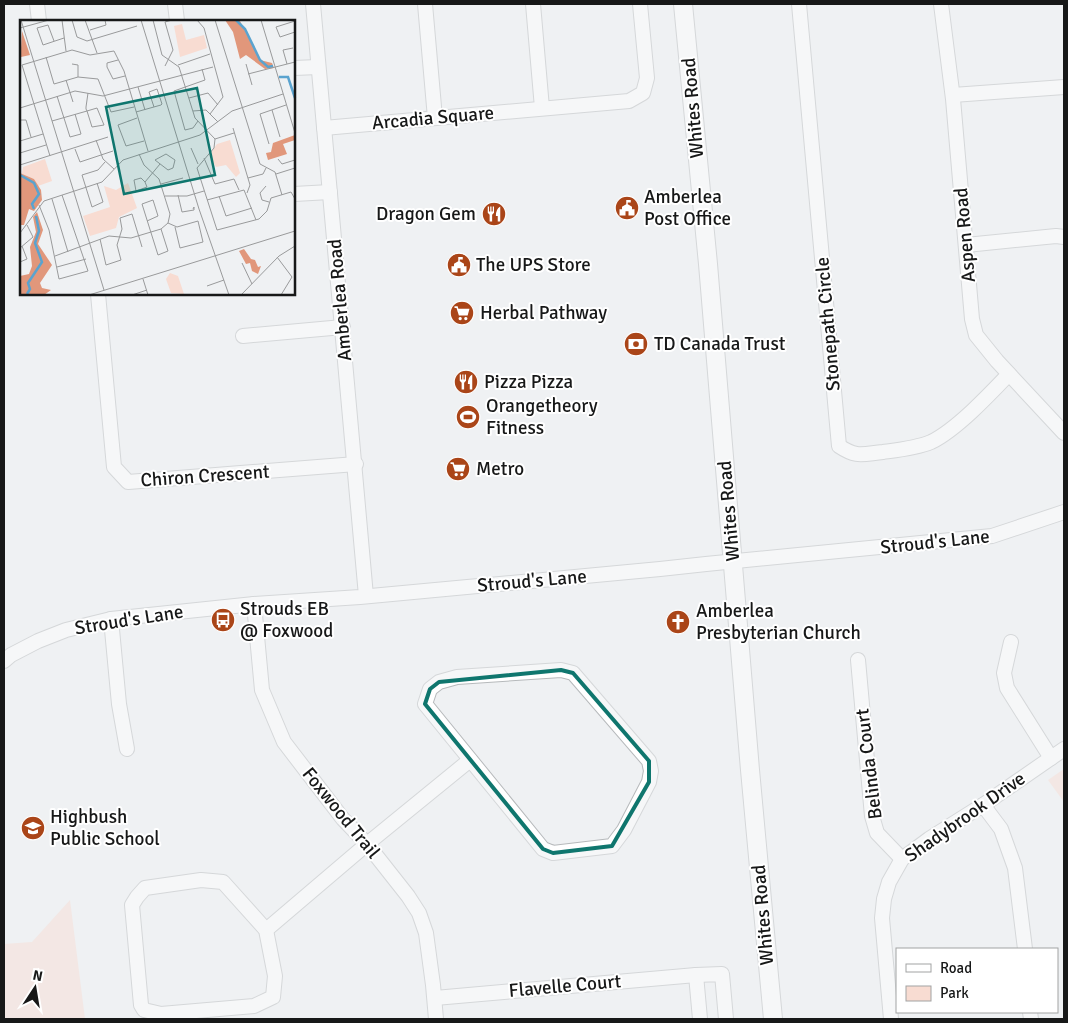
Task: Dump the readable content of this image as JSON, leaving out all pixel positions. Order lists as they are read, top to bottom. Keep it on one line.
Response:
{"streets":{"main road":["Whites Road"],"street":["Arcadia Square","Aspen Road","Amberlea Road","Stonepath Circle","Chiron Crescent","Stroud's Lane","Belinda Court","Foxwood Trail","Shadybrook Drive","Flavelle Court"]},"crossings":[["Whites Road","Stroud's Lane"],["Arcadia Square","Amberlea Road"],["Aspen Road","Stonepath Circle"],["Amberlea Road","Chiron Crescent"],["Amberlea Road","Stroud's Lane"],["Stroud's Lane","Foxwood Trail"],["Belinda Court","Shadybrook Drive"],["Foxwood Trail","Flavelle Court"]],"places":{"public building":["Amberlea Post Office","The UPS Store"],"restaurant":["Dragon Gem","Pizza Pizza"],"supermarket":["Herbal Pathway","Metro"],"bank":["TD Canada Trust"],"sports":["Orangetheory Fitness"],"bus stop":["Strouds EB @ Foxwood"],"church":["Amberlea Presbyterian Church"],"school or university":["Highbush Public School"]},"legend":["Road","Park"],"north":"top"}
